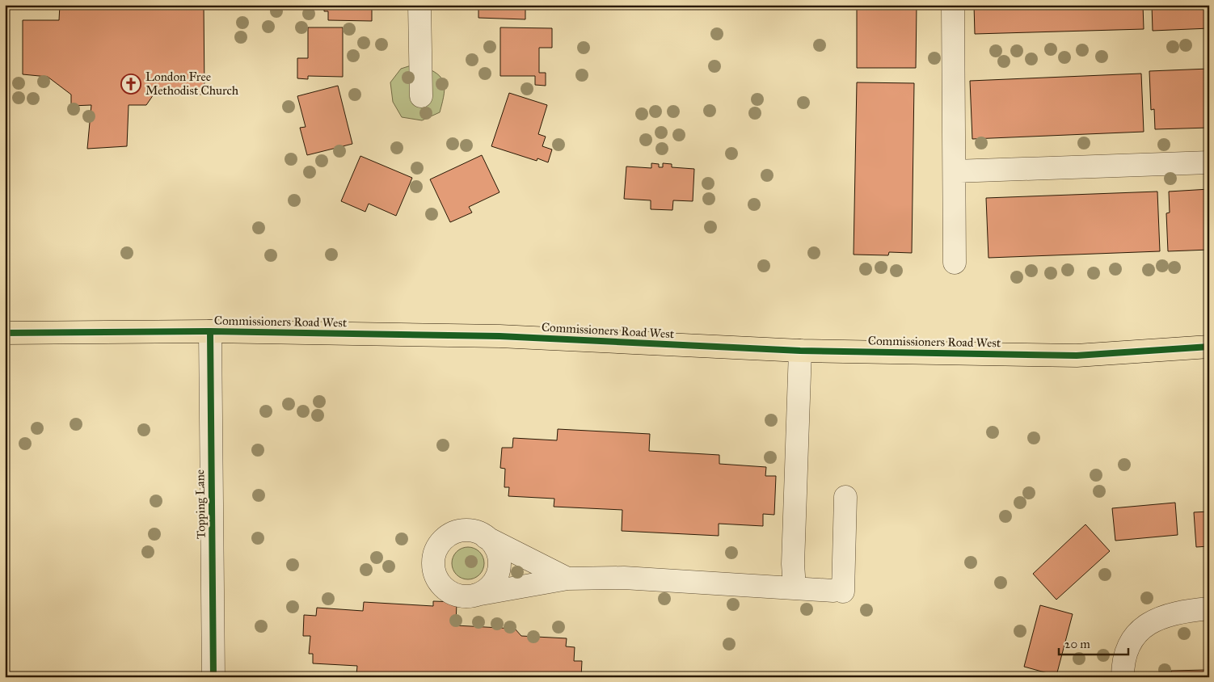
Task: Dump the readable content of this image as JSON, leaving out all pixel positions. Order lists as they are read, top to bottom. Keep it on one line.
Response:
{"streets":{"main road":["Commissioners Road West"],"street":["Topping Lane"]},"crossings":[["Commissioners Road West","Topping Lane"]],"places":{"church":["London Free Methodist Church"]},"scale_bar":"20 m"}
